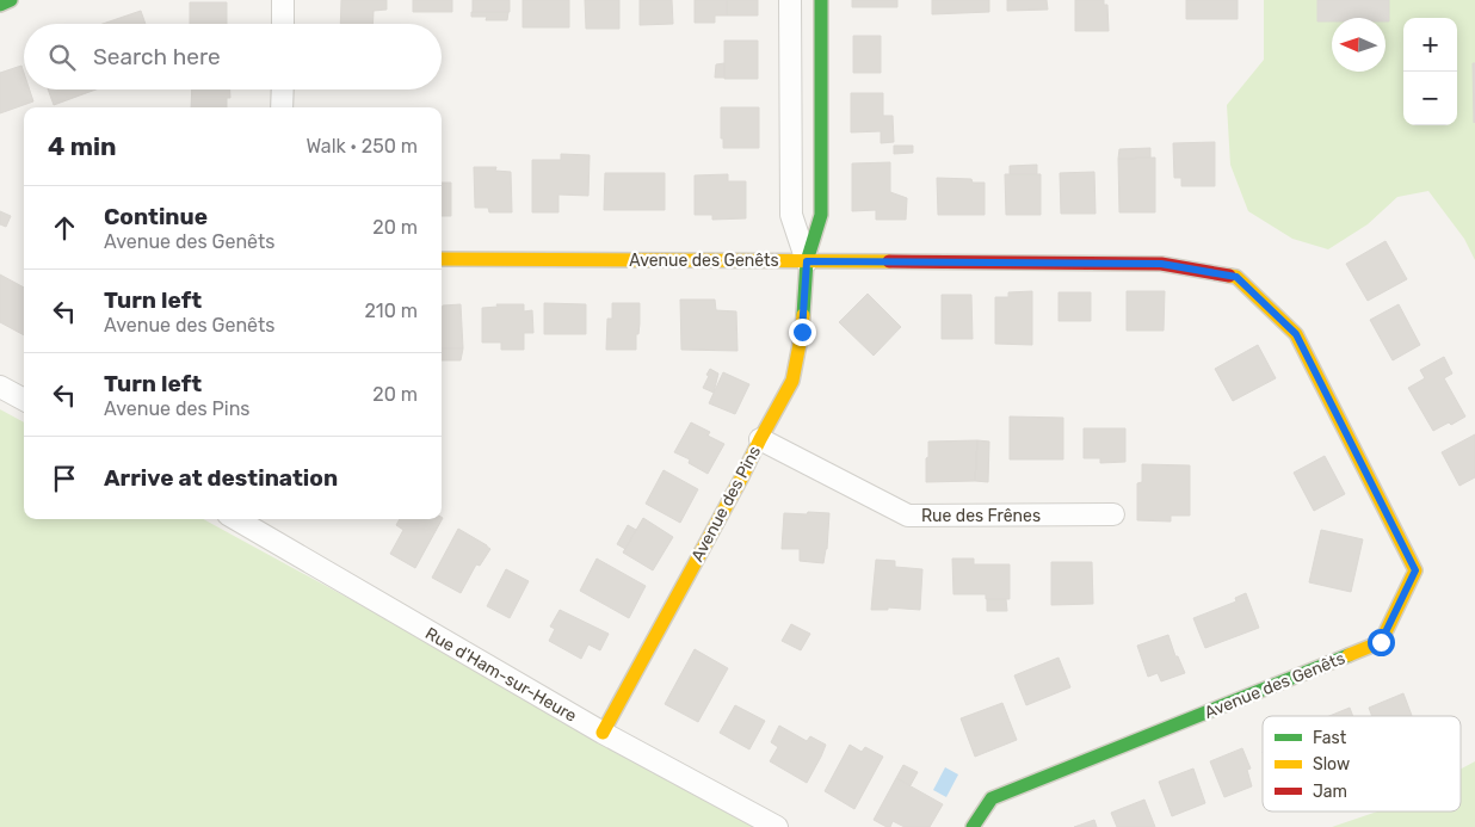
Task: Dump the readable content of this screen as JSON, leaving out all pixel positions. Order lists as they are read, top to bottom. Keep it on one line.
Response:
{"streets":{"street":["Avenue des Genêts","Avenue des Pins","Rue des Frênes","Rue d'Ham-sur-Heure"]},"crossings":[["Avenue des Genêts","Avenue des Pins"],["Avenue des Pins","Rue des Frênes"],["Avenue des Pins","Rue d'Ham-sur-Heure"]],"legend":["Fast","Slow","Jam"],"north":"left","page":{"map_buttons":["+","−"],"search":"Search here","heading":["4 min","Walk · 250 m"],"list":[["Continue","Avenue des Genêts","20 m"],["Turn left","Avenue des Genêts","210 m"],["Turn left","Avenue des Pins","20 m"],"Arrive at destination"]}}
